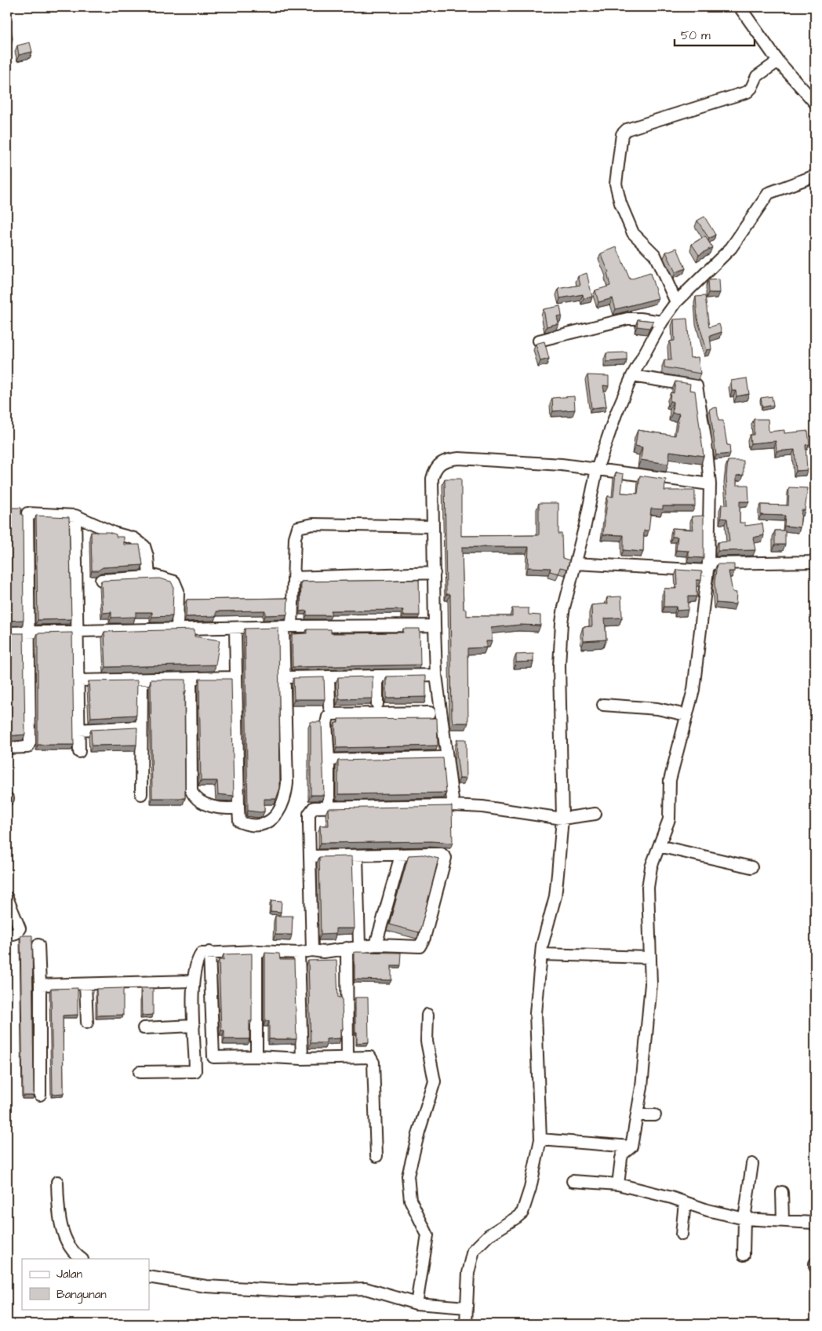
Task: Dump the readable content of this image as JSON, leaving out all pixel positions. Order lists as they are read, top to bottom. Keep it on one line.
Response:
{"legend":["Jalan","Bangunan"],"scale_bar":"50 m"}
